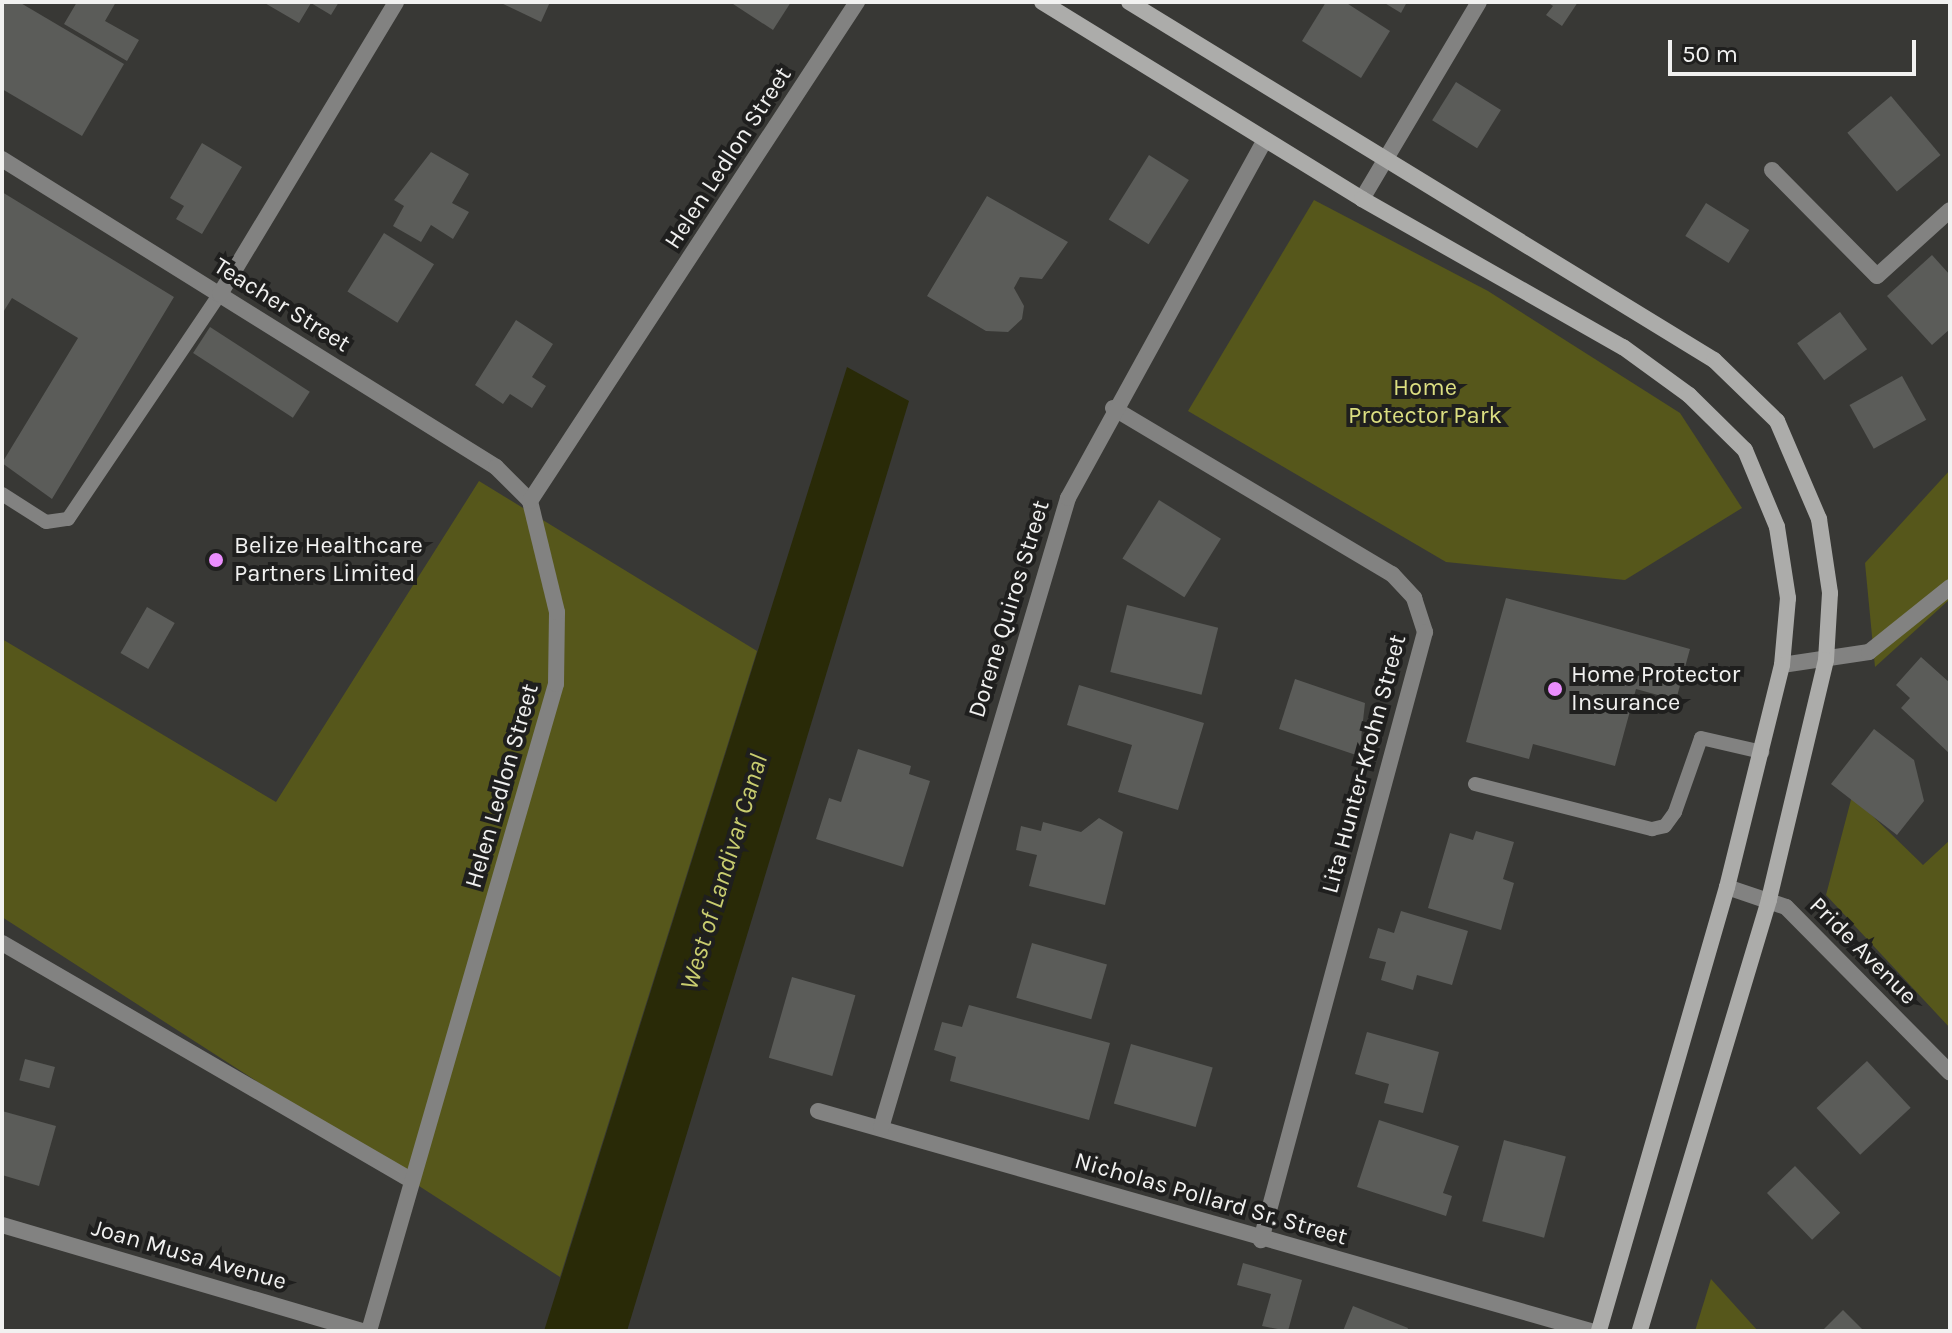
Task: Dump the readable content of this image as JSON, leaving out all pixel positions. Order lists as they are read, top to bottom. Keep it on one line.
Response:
{"streets":{"street":["Helen Ledlon Street","Teacher Street","Dorene Quiros Street","Lita Hunter-Krohn Street","Pride Avenue","Nicholas Pollard Sr. Street","Joan Musa Avenue"]},"crossings":[["Helen Ledlon Street","Teacher Street"],["Dorene Quiros Street","Lita Hunter-Krohn Street"],["Dorene Quiros Street","Nicholas Pollard Sr. Street"],["Lita Hunter-Krohn Street","Nicholas Pollard Sr. Street"]],"water":["West of Landivar Canal"],"parks":["Home Protector Park"],"places":["Belize Healthcare Partners Limited","Home Protector Insurance"],"scale_bar":"50 m"}
